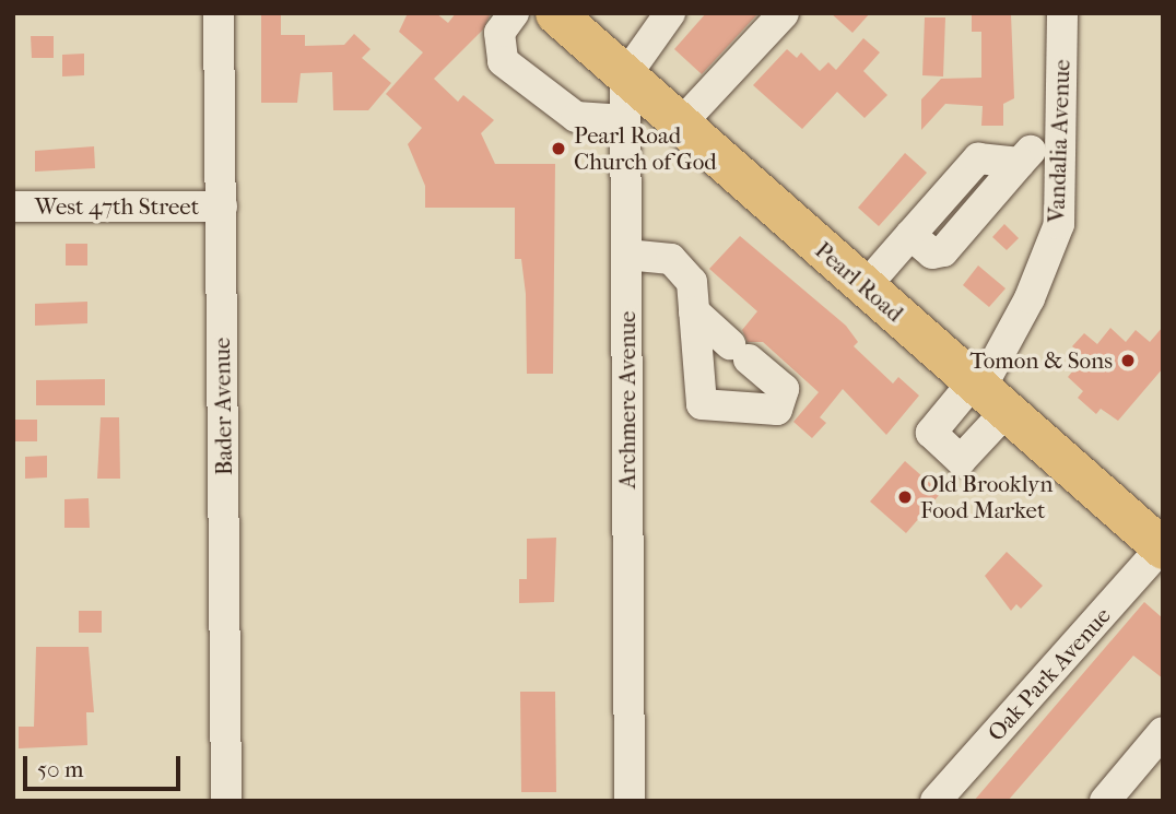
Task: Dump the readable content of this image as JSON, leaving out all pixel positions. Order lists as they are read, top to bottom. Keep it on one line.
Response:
{"streets":{"main road":["Pearl Road"],"street":["Vandalia Avenue","West 47th Street","Archmere Avenue","Bader Avenue","Oak Park Avenue"]},"crossings":[["Vandalia Avenue","Pearl Road"],["West 47th Street","Bader Avenue"],["Pearl Road","Archmere Avenue"],["Pearl Road","Oak Park Avenue"]],"places":["Pearl Road Church of God","Tomon & Sons","Old Brooklyn Food Market"],"scale_bar":"50 m"}
